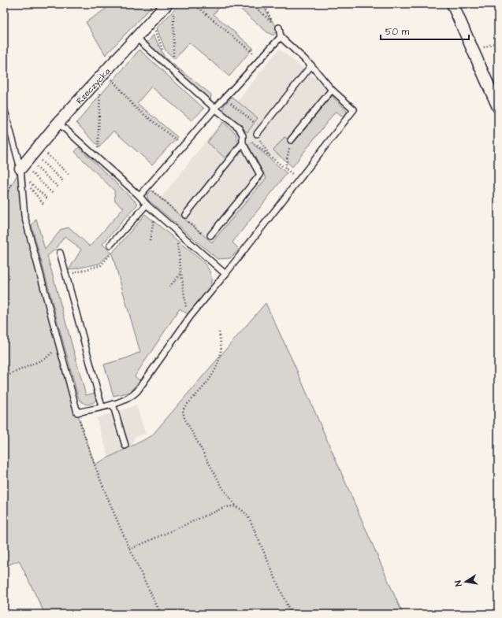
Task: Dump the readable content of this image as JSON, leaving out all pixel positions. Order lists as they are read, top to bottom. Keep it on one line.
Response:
{"streets":{"street":["Rzeczycka"]},"scale_bar":"50 m","north":"left"}
